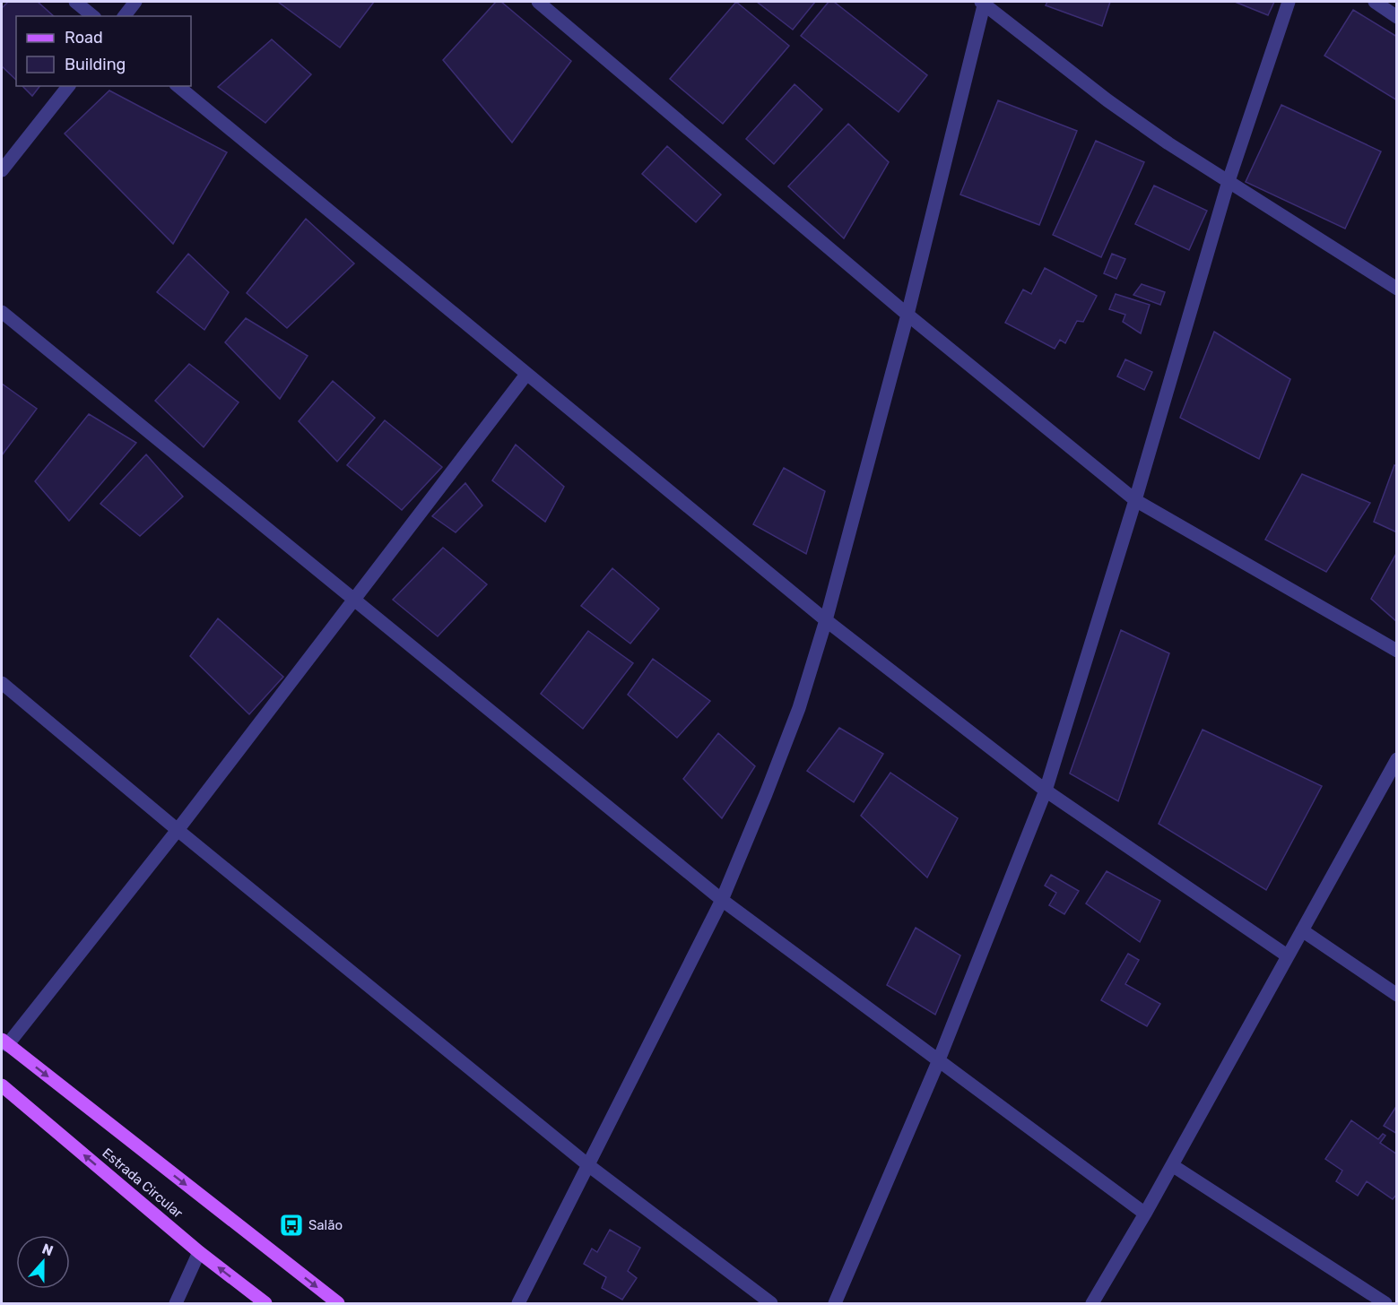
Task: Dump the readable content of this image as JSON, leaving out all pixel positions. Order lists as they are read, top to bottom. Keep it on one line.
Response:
{"streets":{"main road":["Estrada Circular"]},"places":{"bus stop":["Salão"]},"legend":["Road","Building"],"north":"top"}
